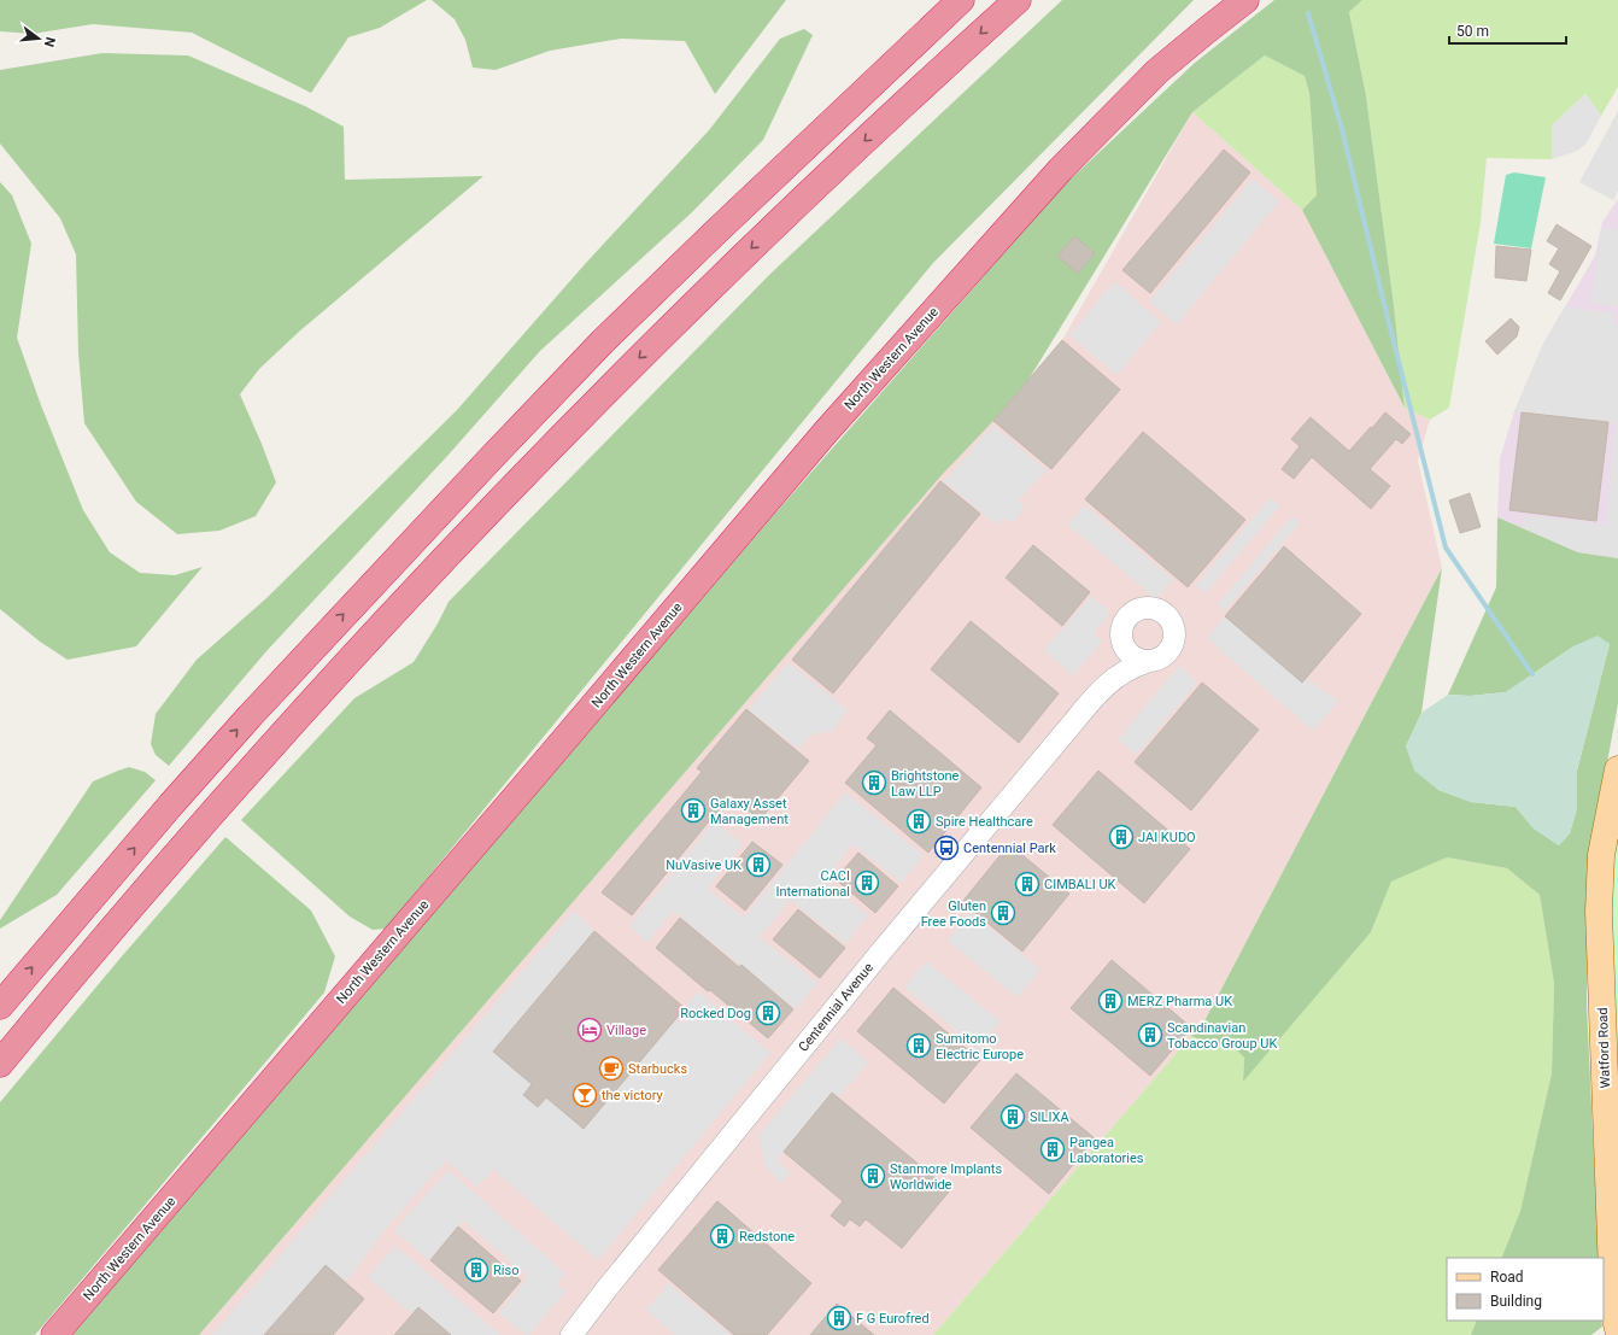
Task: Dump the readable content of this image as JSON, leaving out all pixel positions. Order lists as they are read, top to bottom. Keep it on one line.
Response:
{"streets":{"highway":["North Western Avenue"],"main road":["Watford Road"],"street":["Centennial Avenue"]},"places":{"building":["Brightstone Law LLP","Galaxy Asset Management","Spire Healthcare","JAI KUDO","NuVasive UK","CACI International","CIMBALI UK","Gluten Free Foods","MERZ Pharma UK","Rocked Dog","Scandinavian Tobacco Group UK","Sumitomo Electric Europe","SILIXA","Pangea Laboratories","Stanmore Implants Worldwide","Redstone","Riso","F G Eurofred"],"bus stop":["Centennial Park"],"hotel":["Village"],"cafe":["Starbucks"],"bar":["the victory"]},"legend":["Road","Building"],"scale_bar":"50 m","north":"right"}
